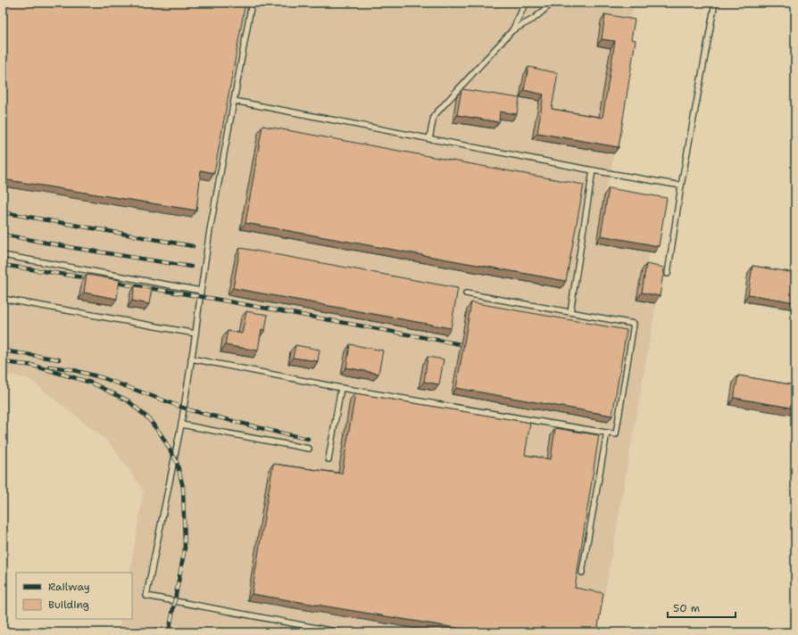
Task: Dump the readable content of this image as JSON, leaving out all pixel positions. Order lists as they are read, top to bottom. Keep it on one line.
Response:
{"legend":["Railway","Building"],"scale_bar":"50 m"}
